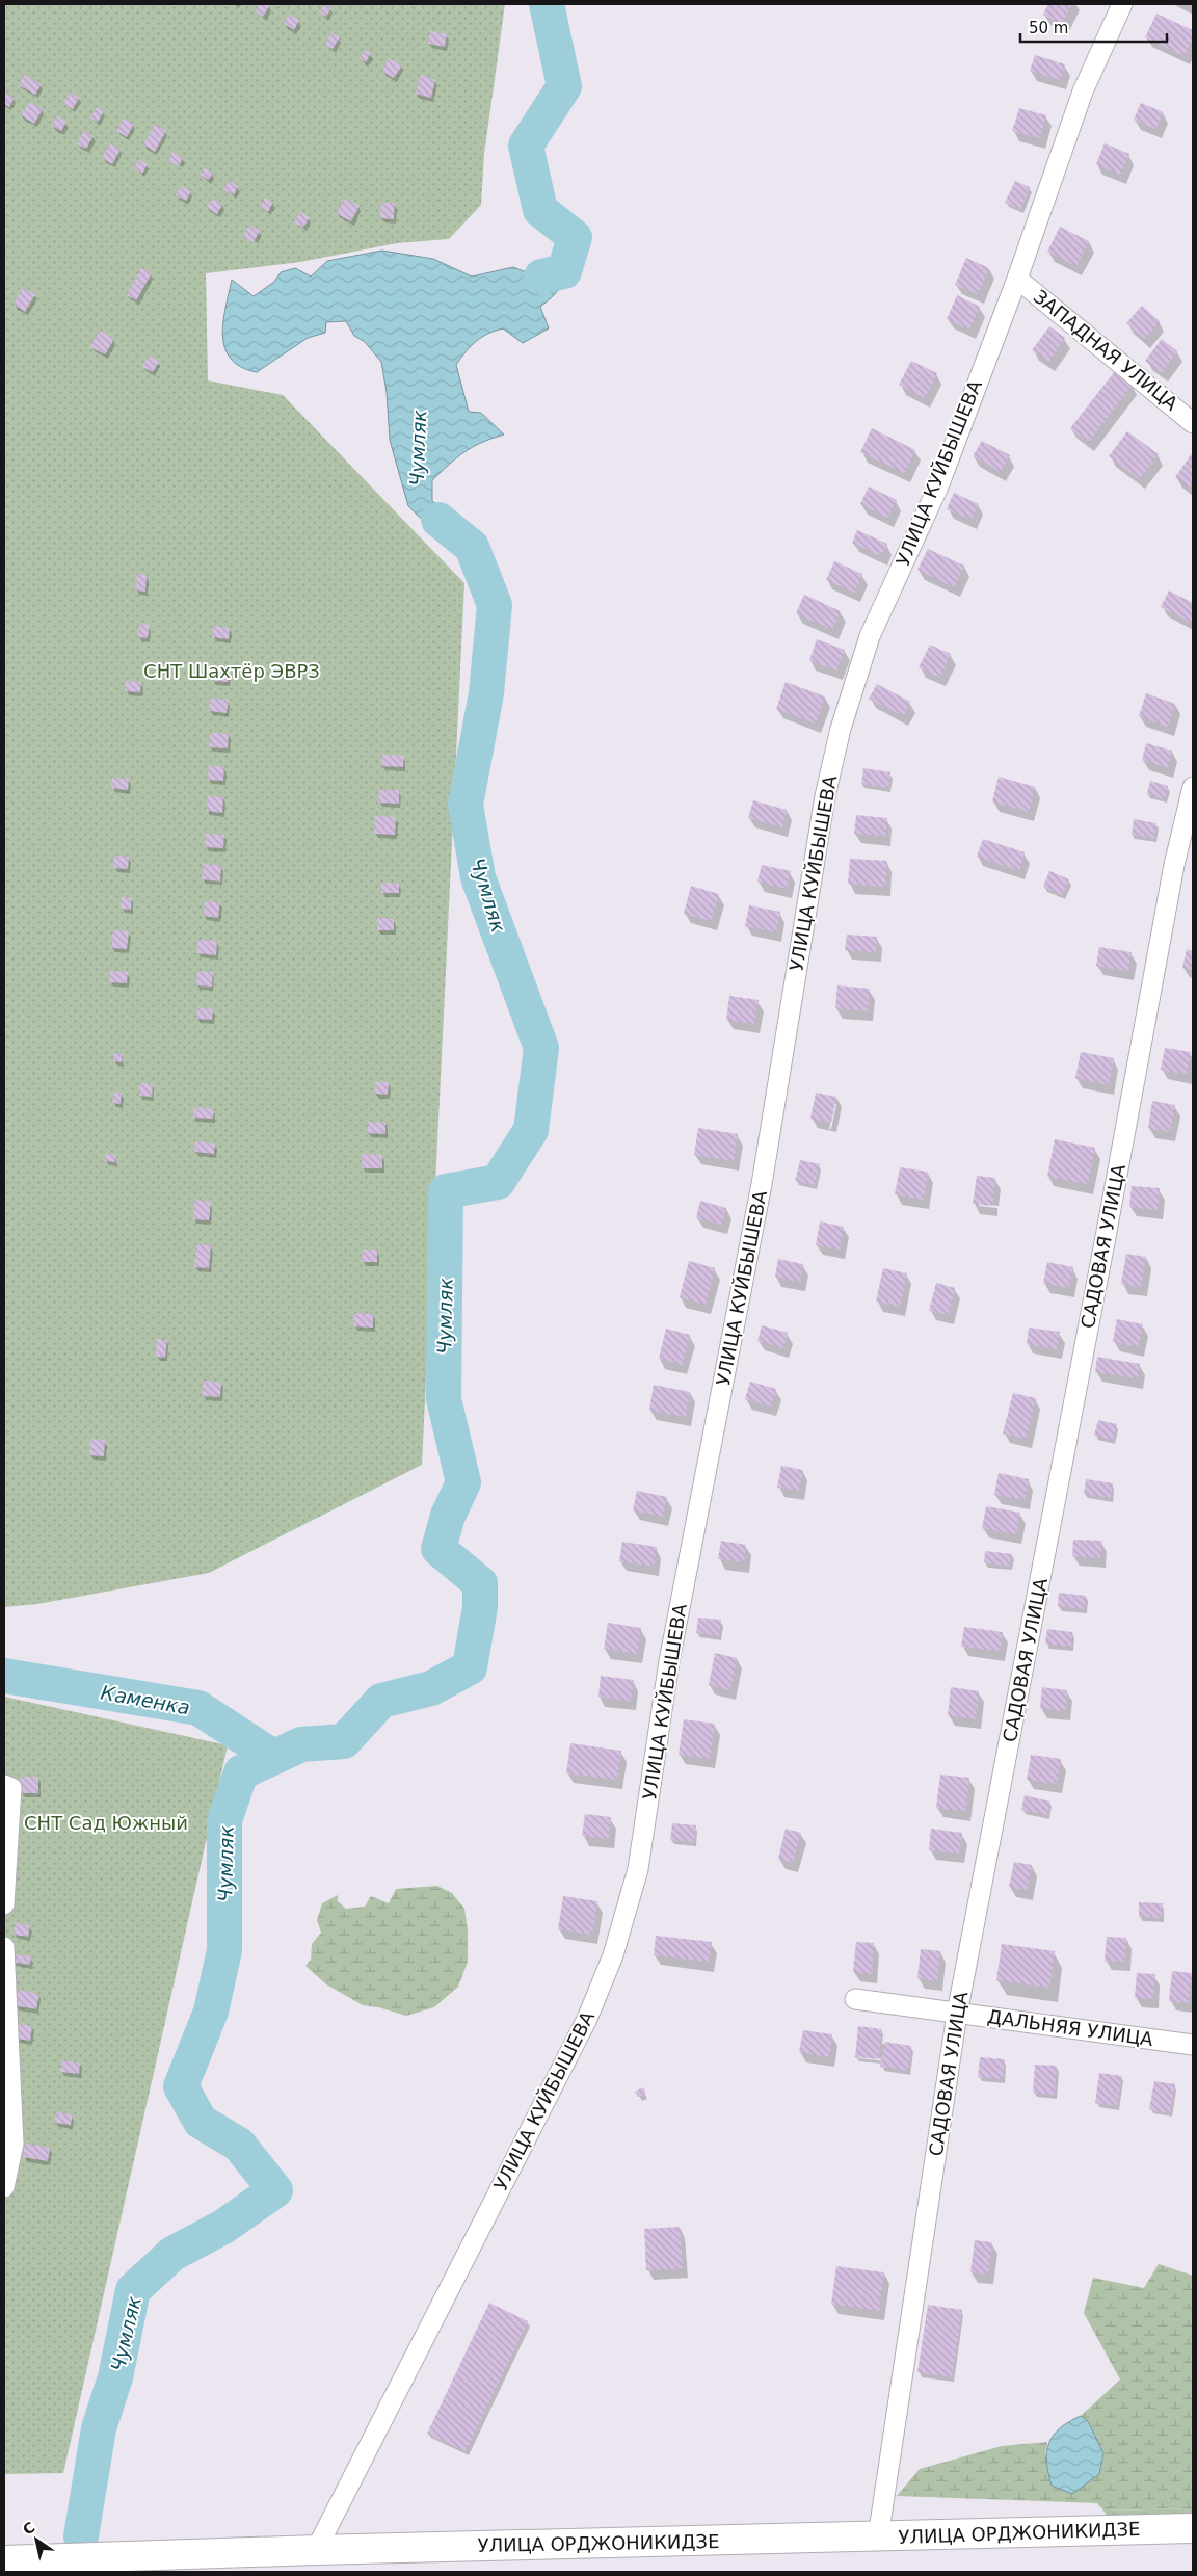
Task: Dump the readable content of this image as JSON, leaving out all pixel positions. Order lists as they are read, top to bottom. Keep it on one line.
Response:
{"streets":{"main road":["УЛИЦА ОРДЖОНИКИДЗЕ"],"street":["ЗАПАДНАЯ УЛИЦА","УЛИЦА КУЙБЫШЕВА","САДОВАЯ УЛИЦА","ДАЛЬНЯЯ УЛИЦА"]},"crossings":[["ЗАПАДНАЯ УЛИЦА","УЛИЦА КУЙБЫШЕВА"],["УЛИЦА КУЙБЫШЕВА","УЛИЦА ОРДЖОНИКИДЗЕ"],["САДОВАЯ УЛИЦА","ДАЛЬНЯЯ УЛИЦА"],["САДОВАЯ УЛИЦА","УЛИЦА ОРДЖОНИКИДЗЕ"]],"water":["Чумляк","Каменка"],"parks":["СНТ Шахтёр ЭВРЗ","СНТ Сад Южный"],"scale_bar":"50 m","north":"top left"}
